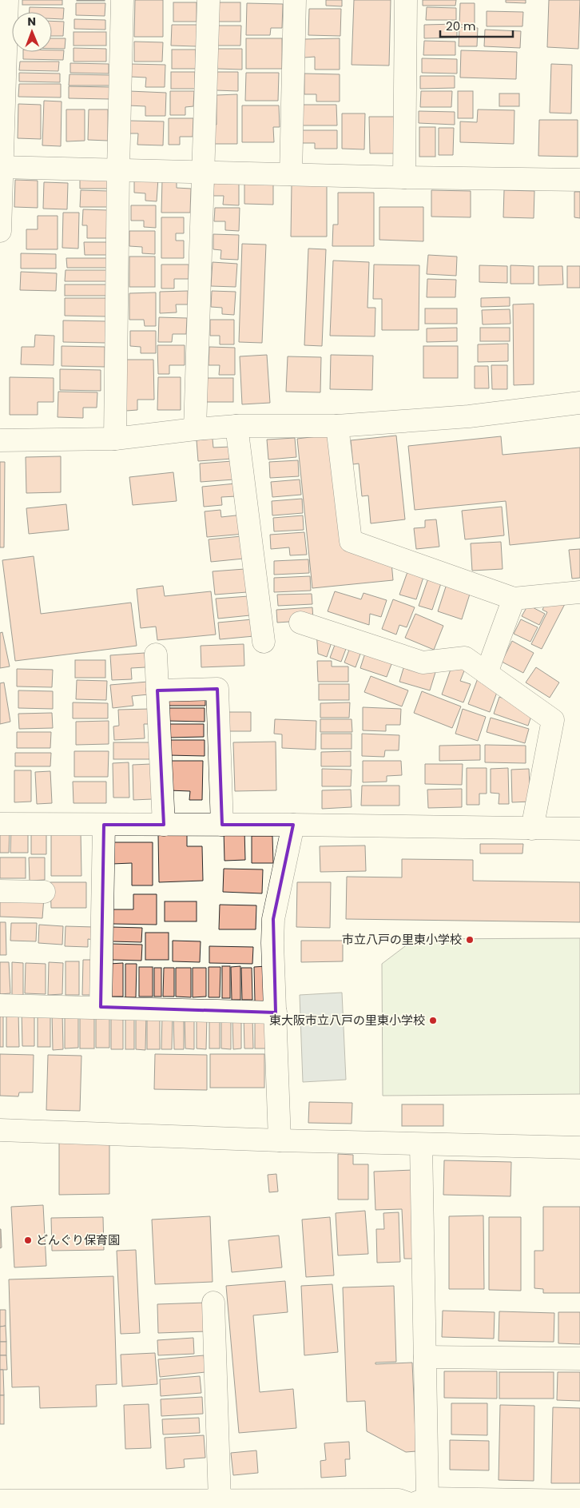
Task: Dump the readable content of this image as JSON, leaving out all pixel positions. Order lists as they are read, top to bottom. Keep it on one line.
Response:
{"places":["市立八戸の里東小学校","東大阪市立八戸の里東小学校","どんぐり保育園"],"scale_bar":"20 m","north":"top"}
